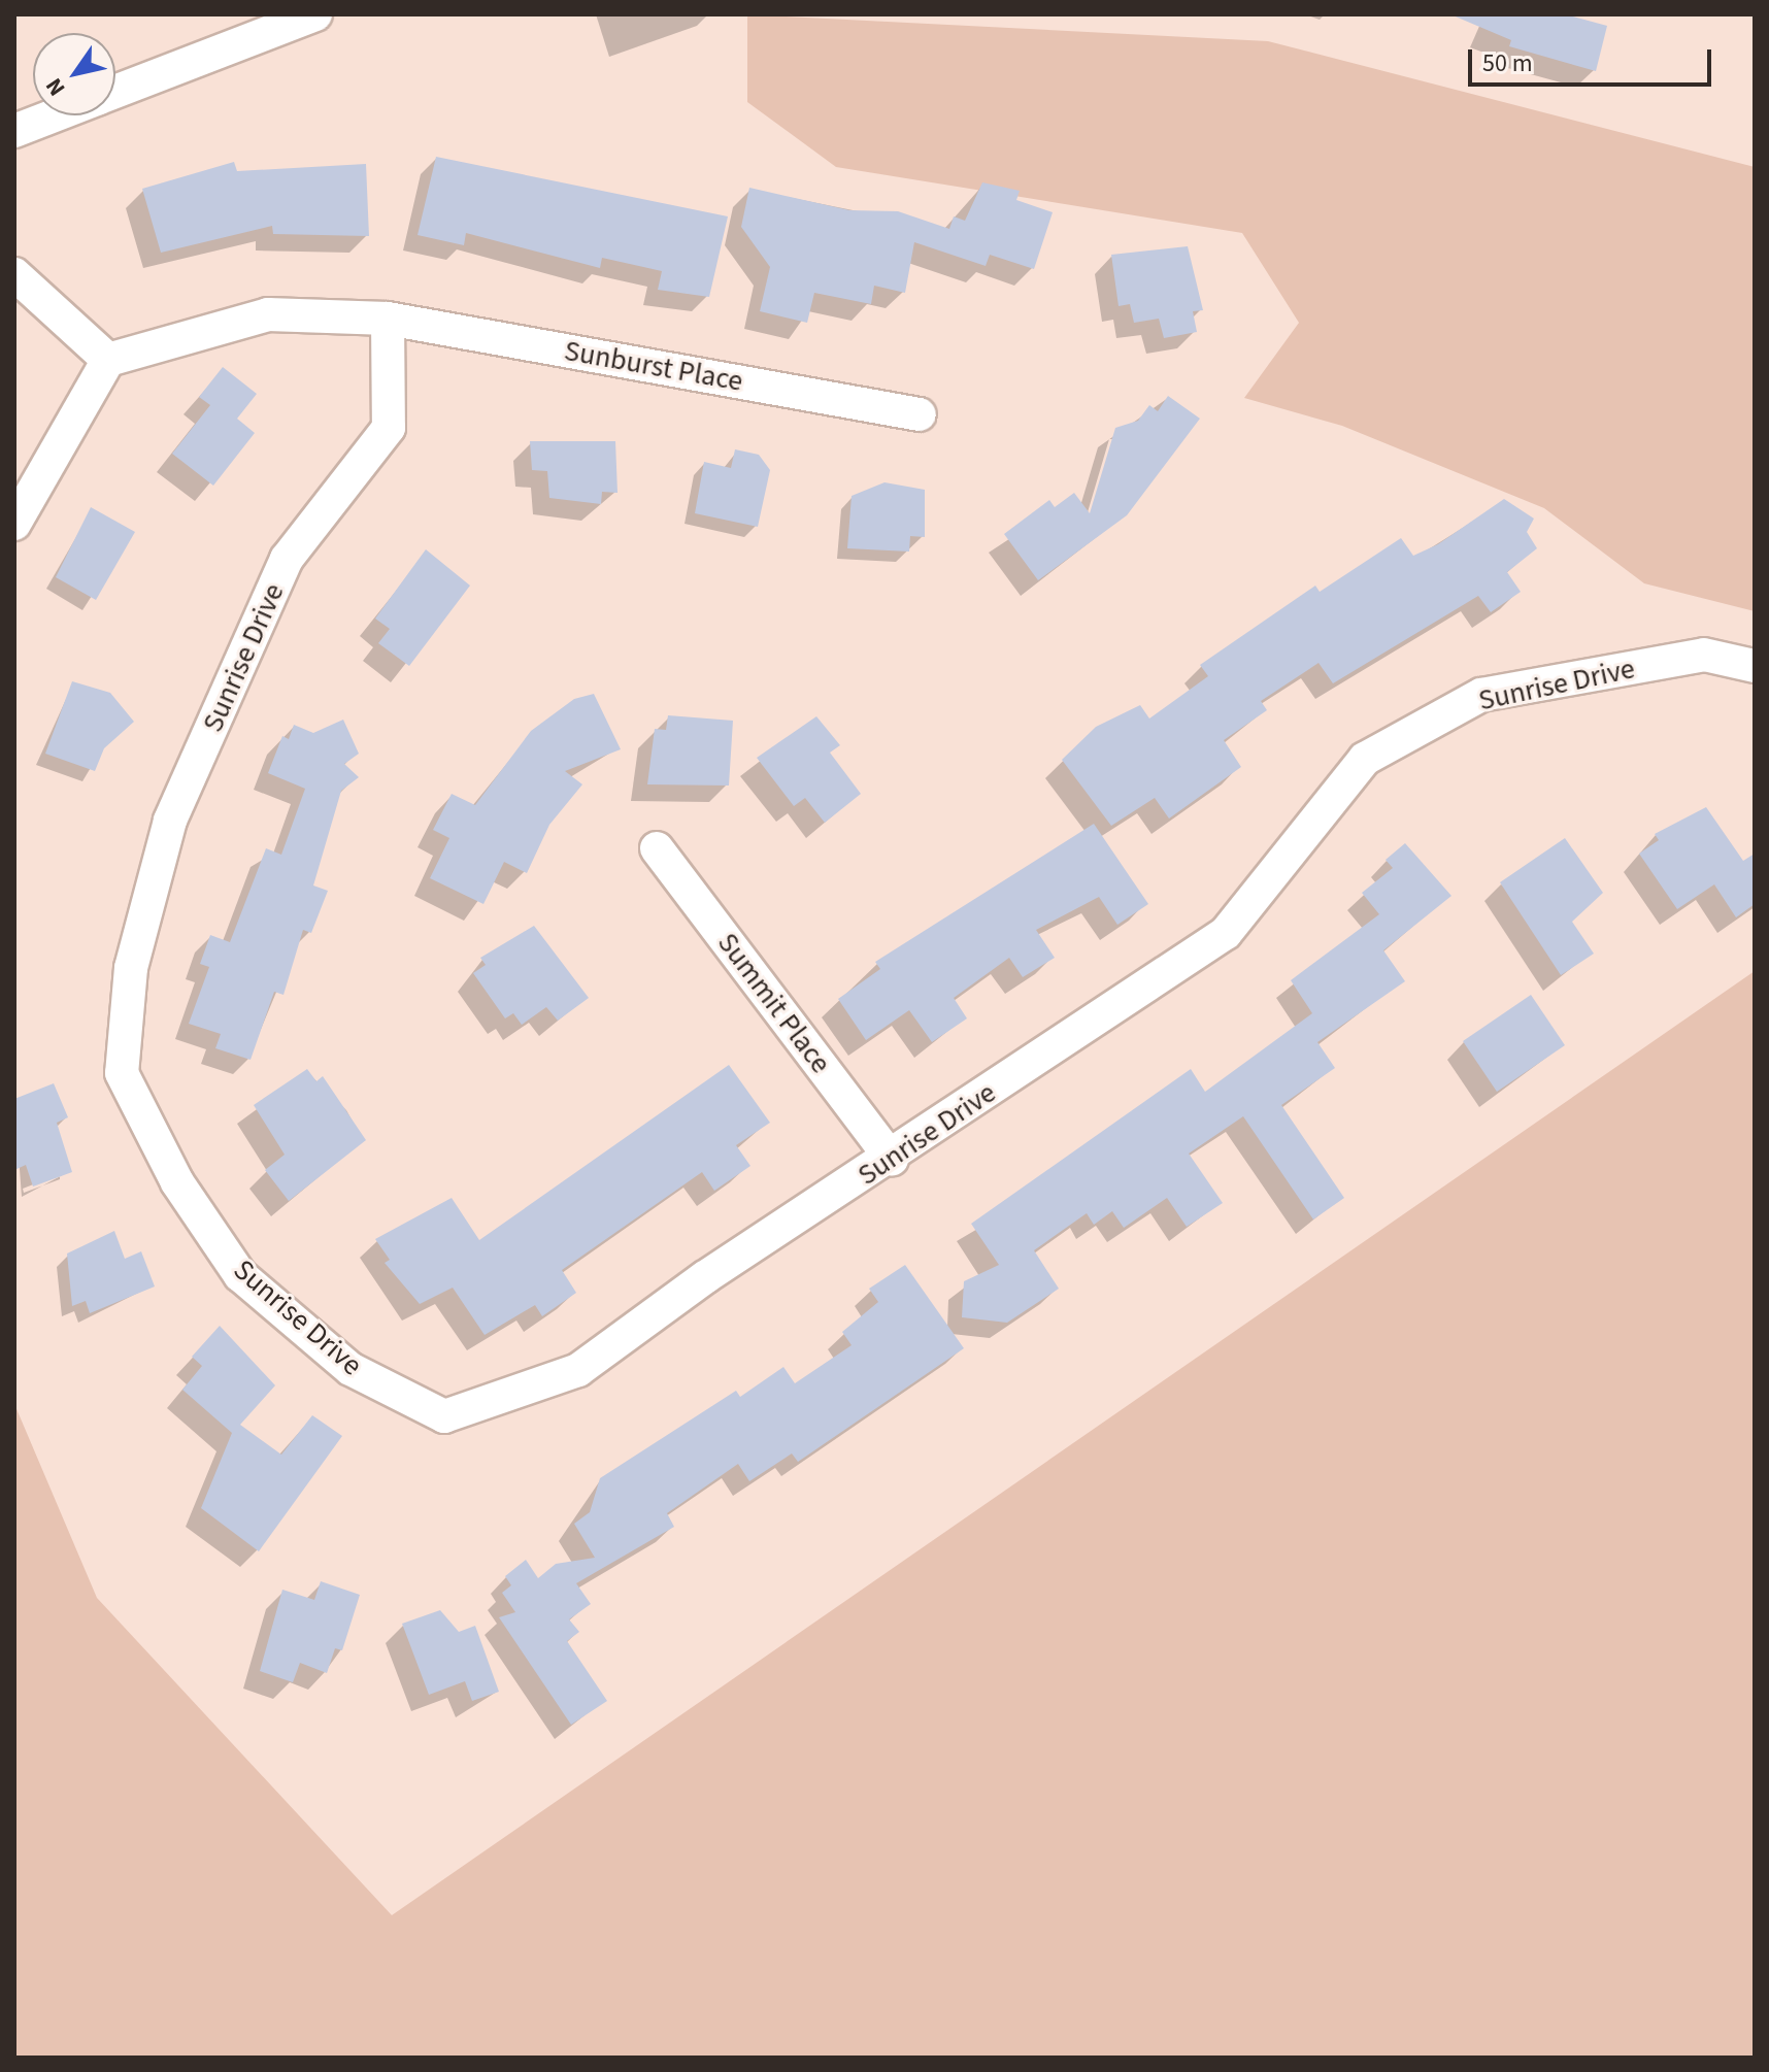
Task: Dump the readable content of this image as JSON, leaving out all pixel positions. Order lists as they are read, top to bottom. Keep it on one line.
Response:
{"streets":{"street":["Sunburst Place","Sunrise Drive","Summit Place"]},"crossings":[["Sunburst Place","Sunrise Drive"],["Sunrise Drive","Summit Place"]],"scale_bar":"50 m","north":"bottom left"}
